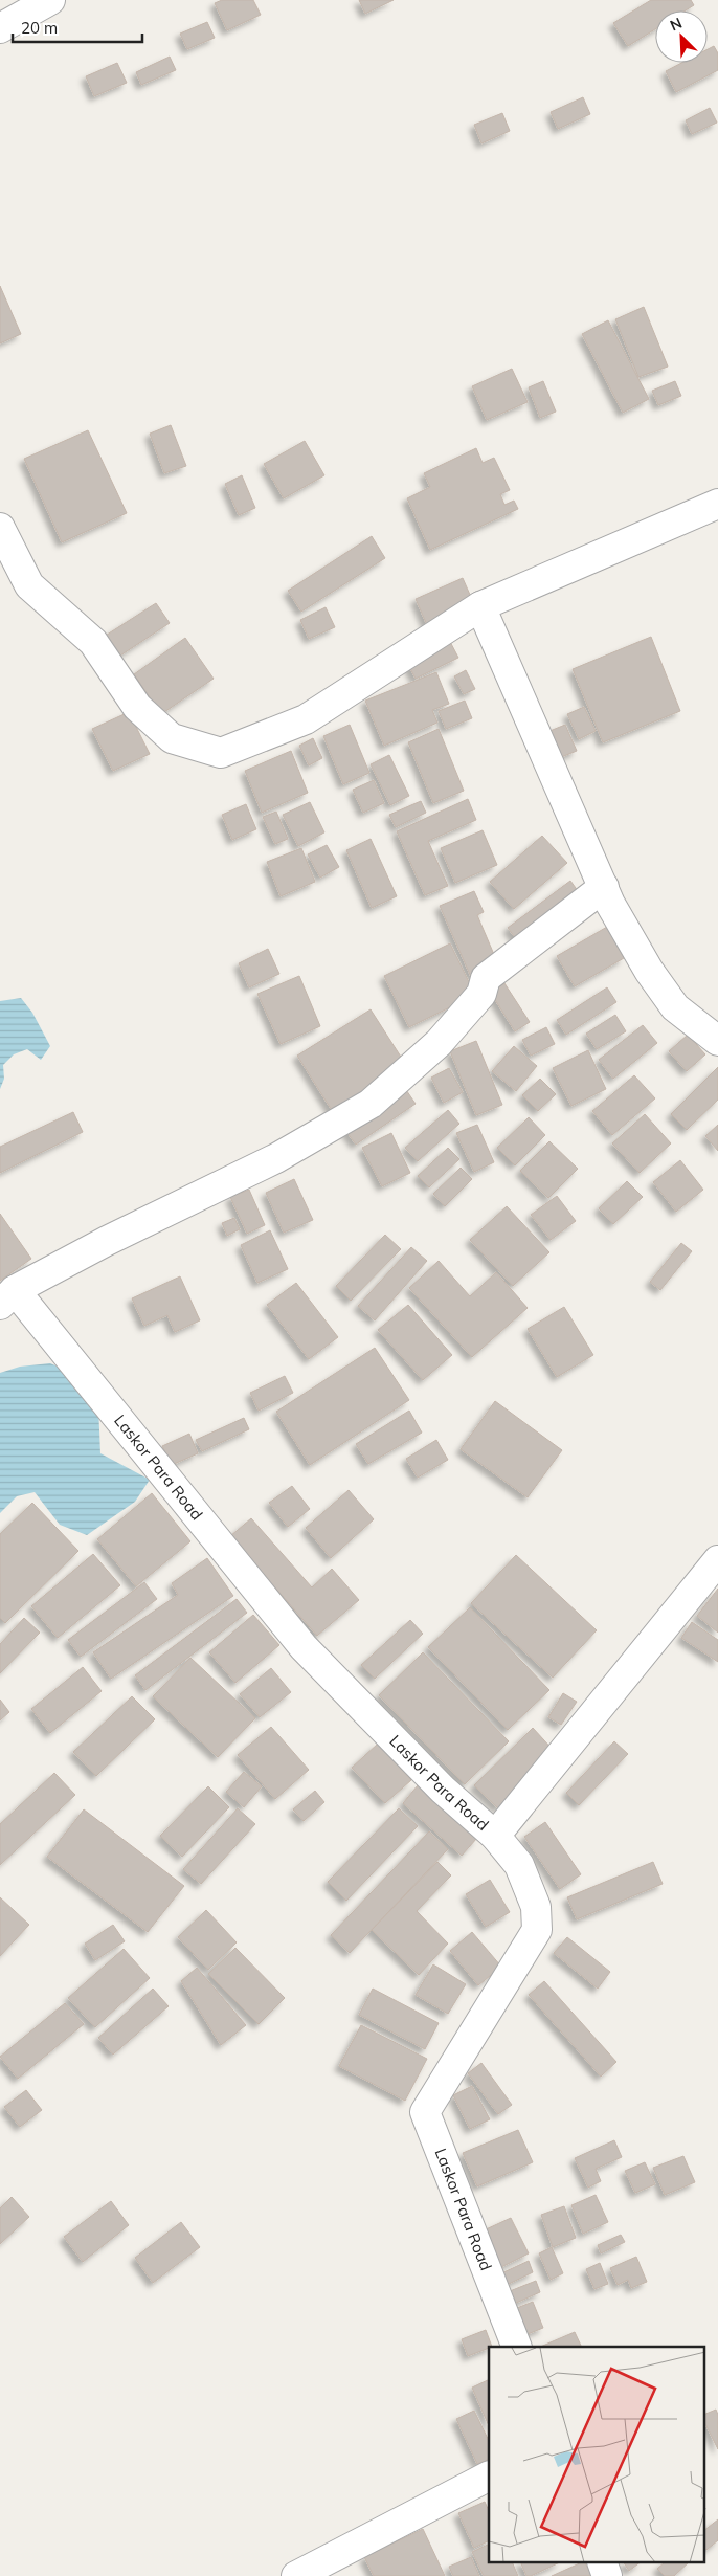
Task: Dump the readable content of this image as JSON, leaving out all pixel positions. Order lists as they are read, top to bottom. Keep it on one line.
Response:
{"streets":{"street":["Laskor Para Road"]},"scale_bar":"20 m","north":"top left"}
